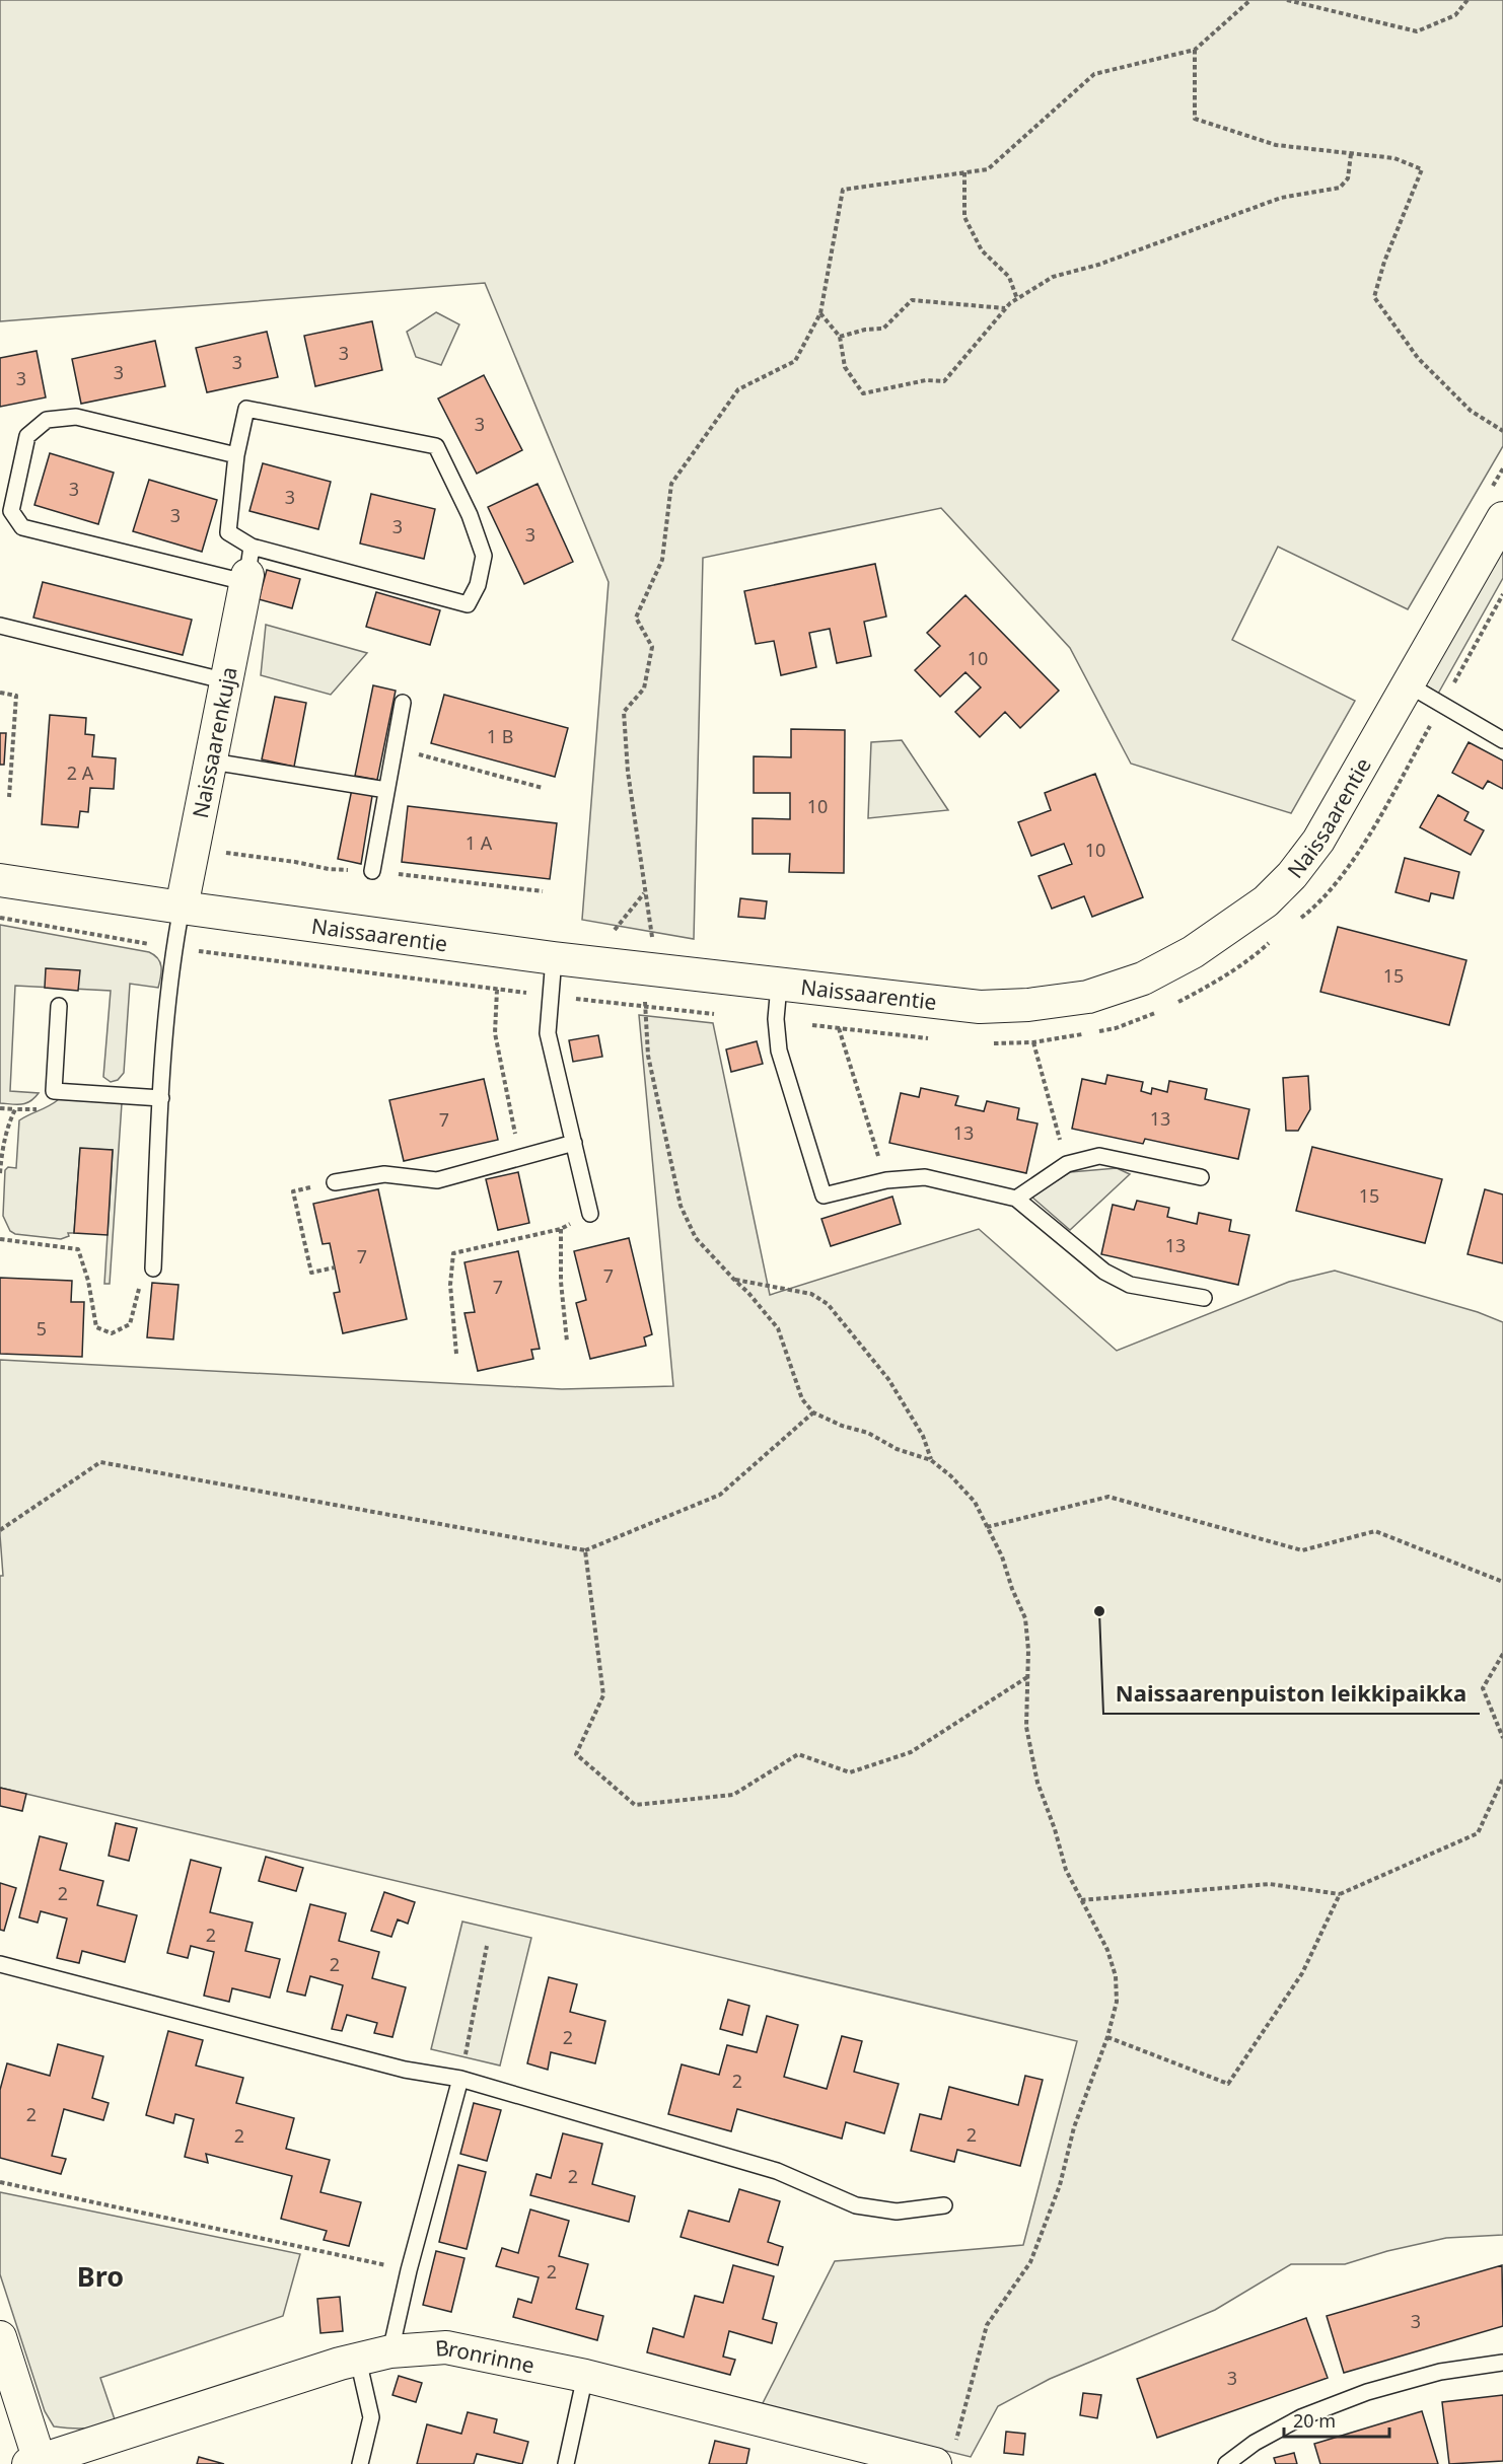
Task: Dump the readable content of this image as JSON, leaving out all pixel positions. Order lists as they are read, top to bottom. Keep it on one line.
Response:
{"streets":{"street":["Naissaarenkuja","Naissaarentie","Bronrinne"]},"crossings":[["Naissaarenkuja","Naissaarentie"]],"districts":["Bro"],"places":["Naissaarenpuiston leikkipaikka"],"house_numbers":["3","3","3","3","3","3","3","3","3","3","10","1 B","2 A","10","1 A","10","15","13","7","13","15","13","7","7","7","5","2","2","2","2","2","2","2","2","2","2","3","3"],"scale_bar":"20 m"}
